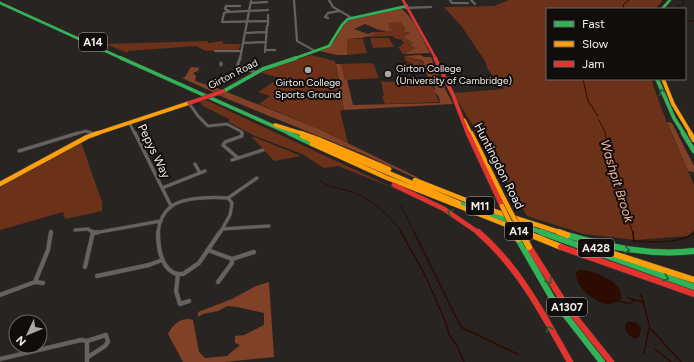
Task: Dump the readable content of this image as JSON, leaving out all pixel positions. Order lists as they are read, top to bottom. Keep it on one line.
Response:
{"streets":{"main road":["A14","Girton Road","Huntingdon Road","M11","A428","A1307"],"street":["Pepys Way"]},"crossings":[["A14","M11"],["A14","A428"],["Girton Road","Pepys Way"]],"water":["Washpit Brook"],"places":["Girton College Sports Ground","Girton College (University of Cambridge)"],"legend":["Fast","Slow","Jam"],"north":"bottom left"}
